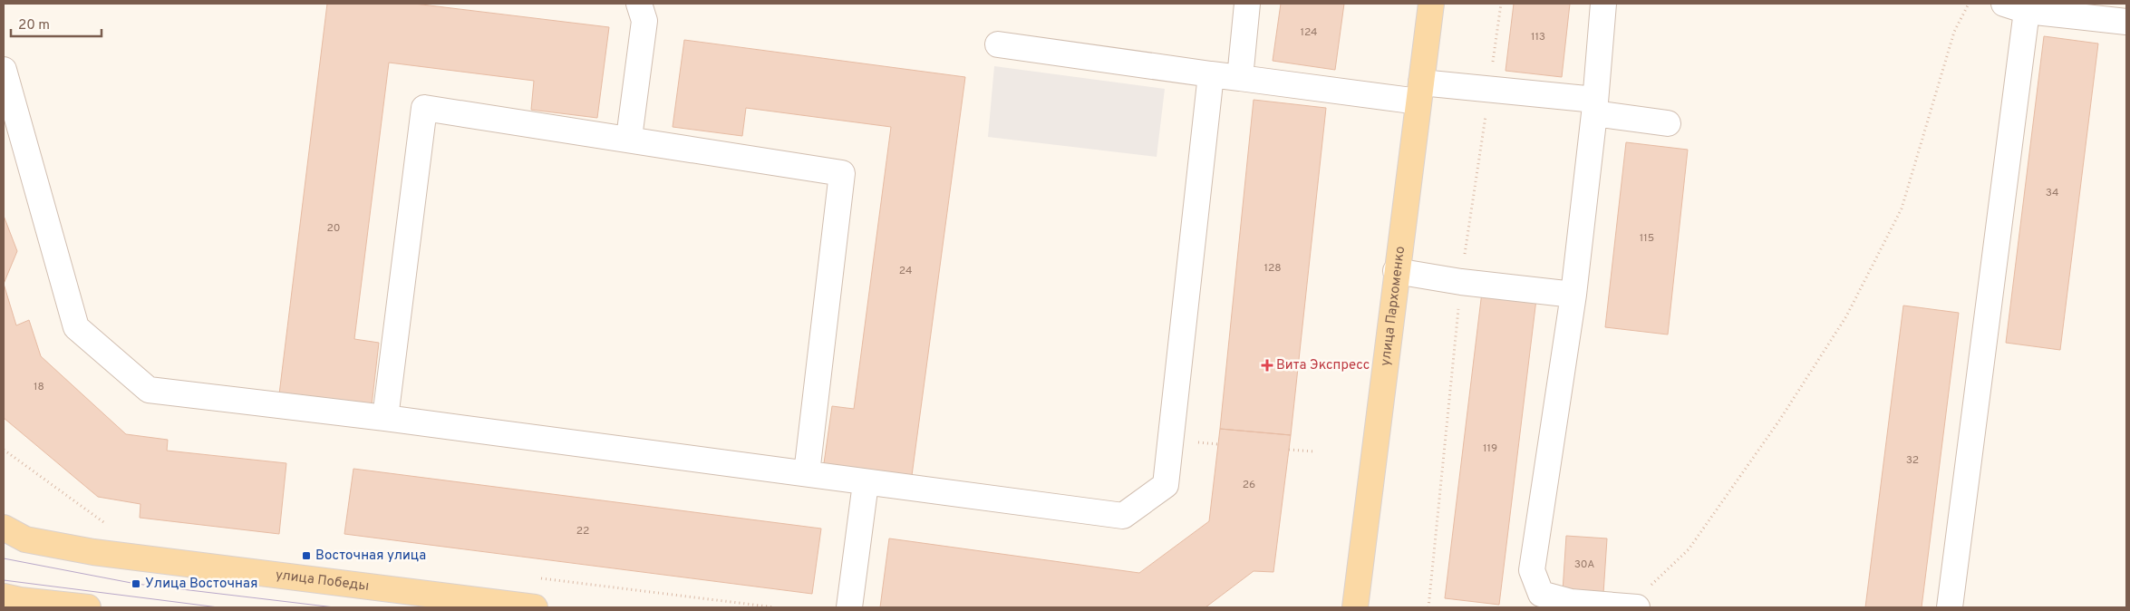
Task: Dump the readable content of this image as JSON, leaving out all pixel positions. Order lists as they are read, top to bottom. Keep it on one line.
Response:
{"streets":{"main road":["улица Пархоменко","улица Победы"]},"places":{"health":["Вита Экспресс"],"transit":["Восточная улица","Улица Восточная"]},"house_numbers":["124","113","34","20","115","128","24","18","119","32","26","22","30А"],"scale_bar":"20 m"}
